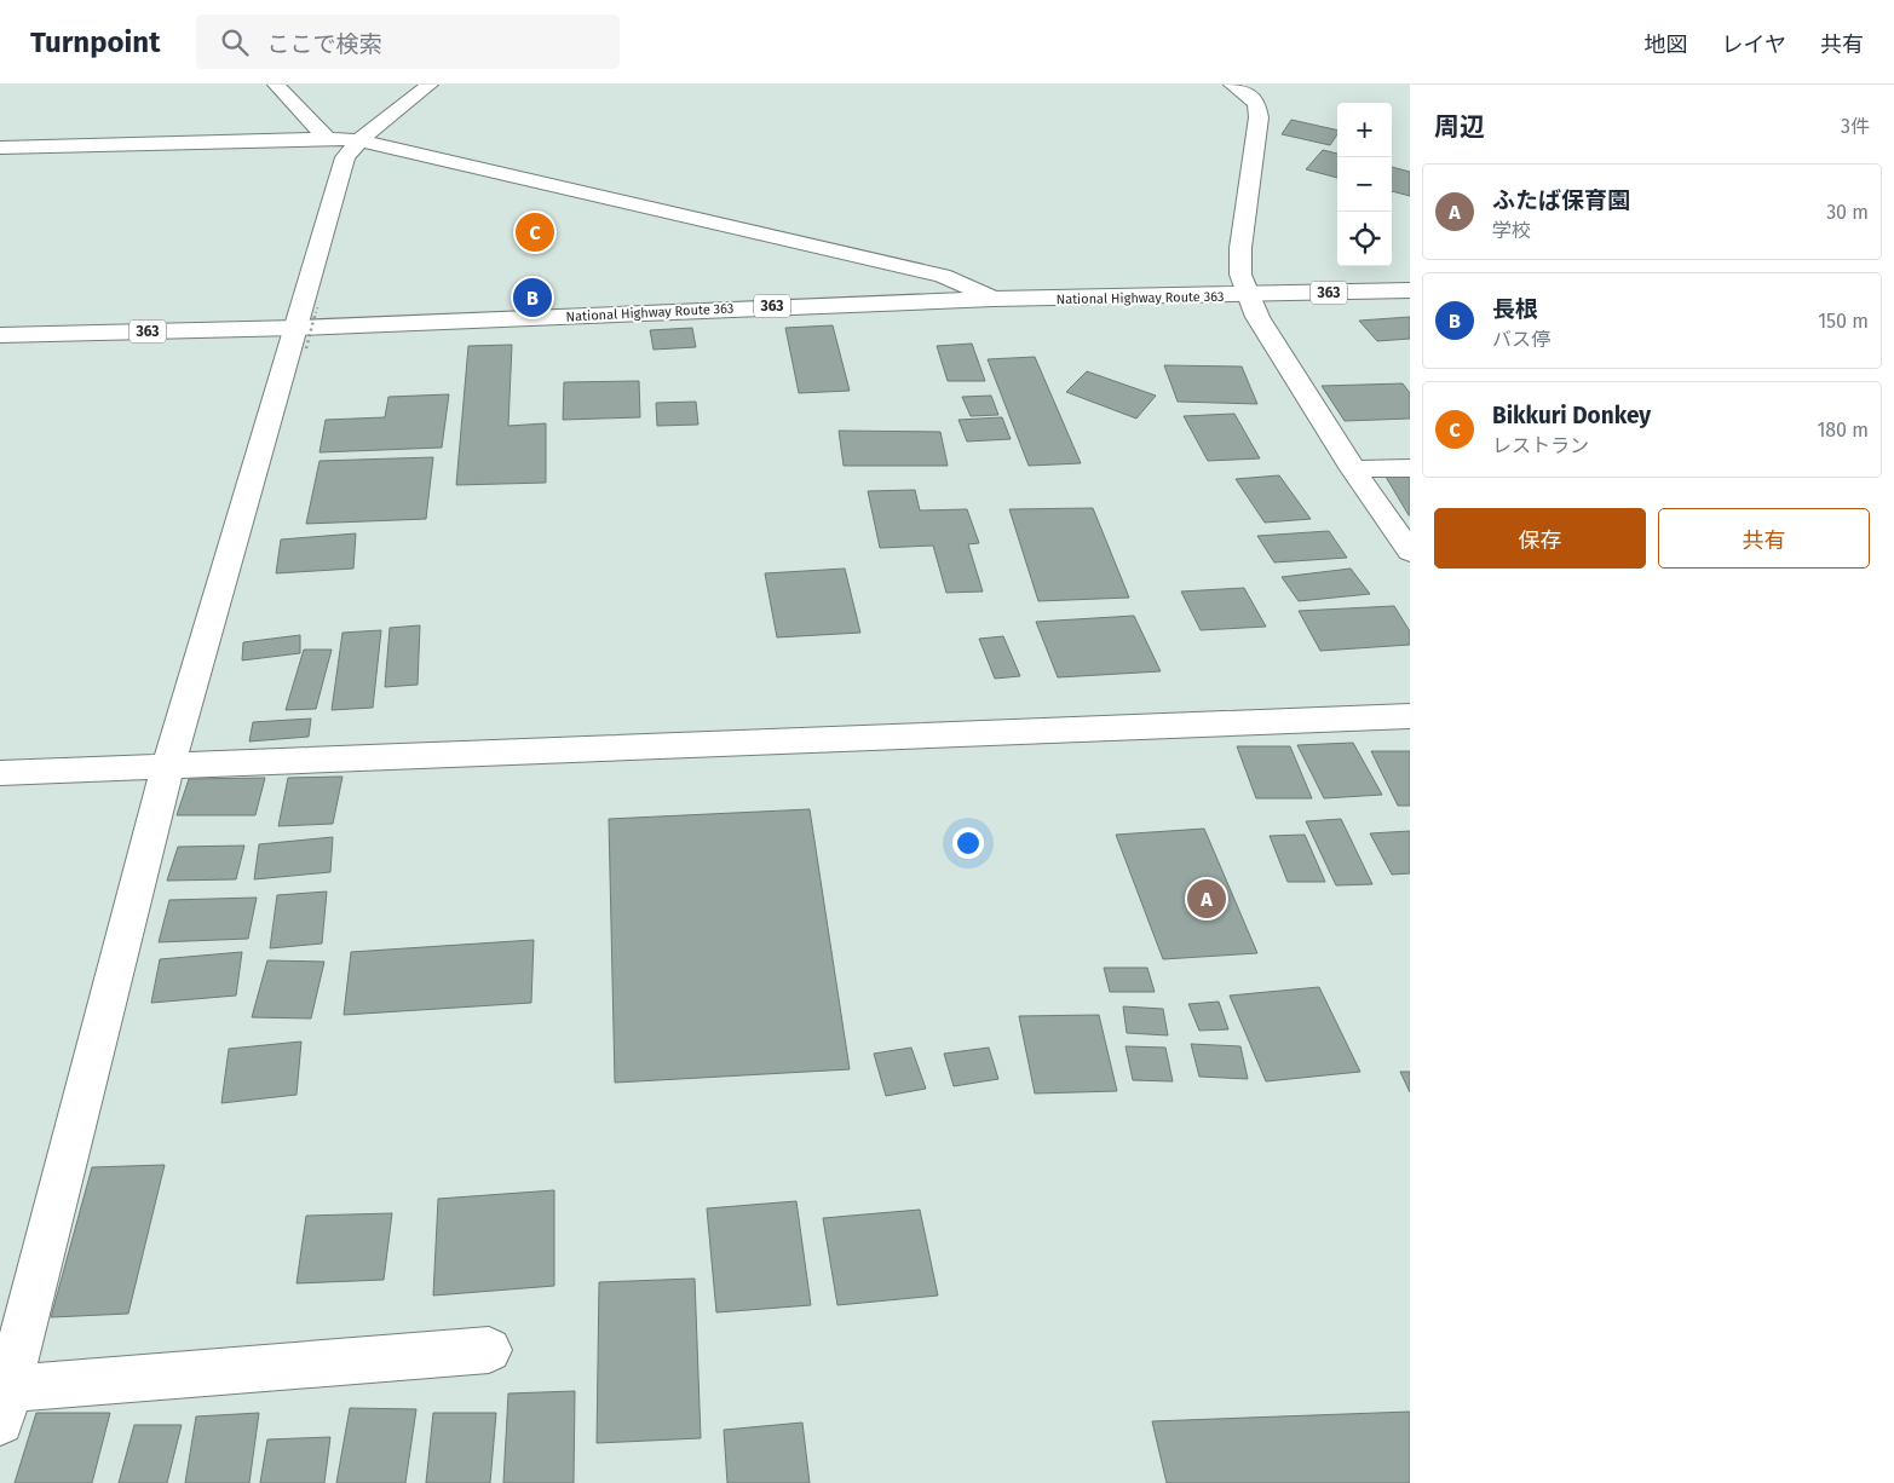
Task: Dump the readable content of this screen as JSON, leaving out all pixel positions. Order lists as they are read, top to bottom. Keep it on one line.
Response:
{"streets":{"main road":["363","National Highway Route 363"]},"page":{"header":"Turnpoint","search":"ここで検索","nav":["地図","レイヤ","共有"],"heading":["周辺","3件"],"map_buttons":["+","−"],"list":[{"mark":"A","name":"ふたば保育園","note":"学校","value":"30 m"},{"mark":"B","name":"長根","note":"バス停","value":"150 m"},{"mark":"C","name":"Bikkuri Donkey","note":"レストラン","value":"180 m"}],"pins":["C","B","A"],"buttons":["保存","共有"]}}
